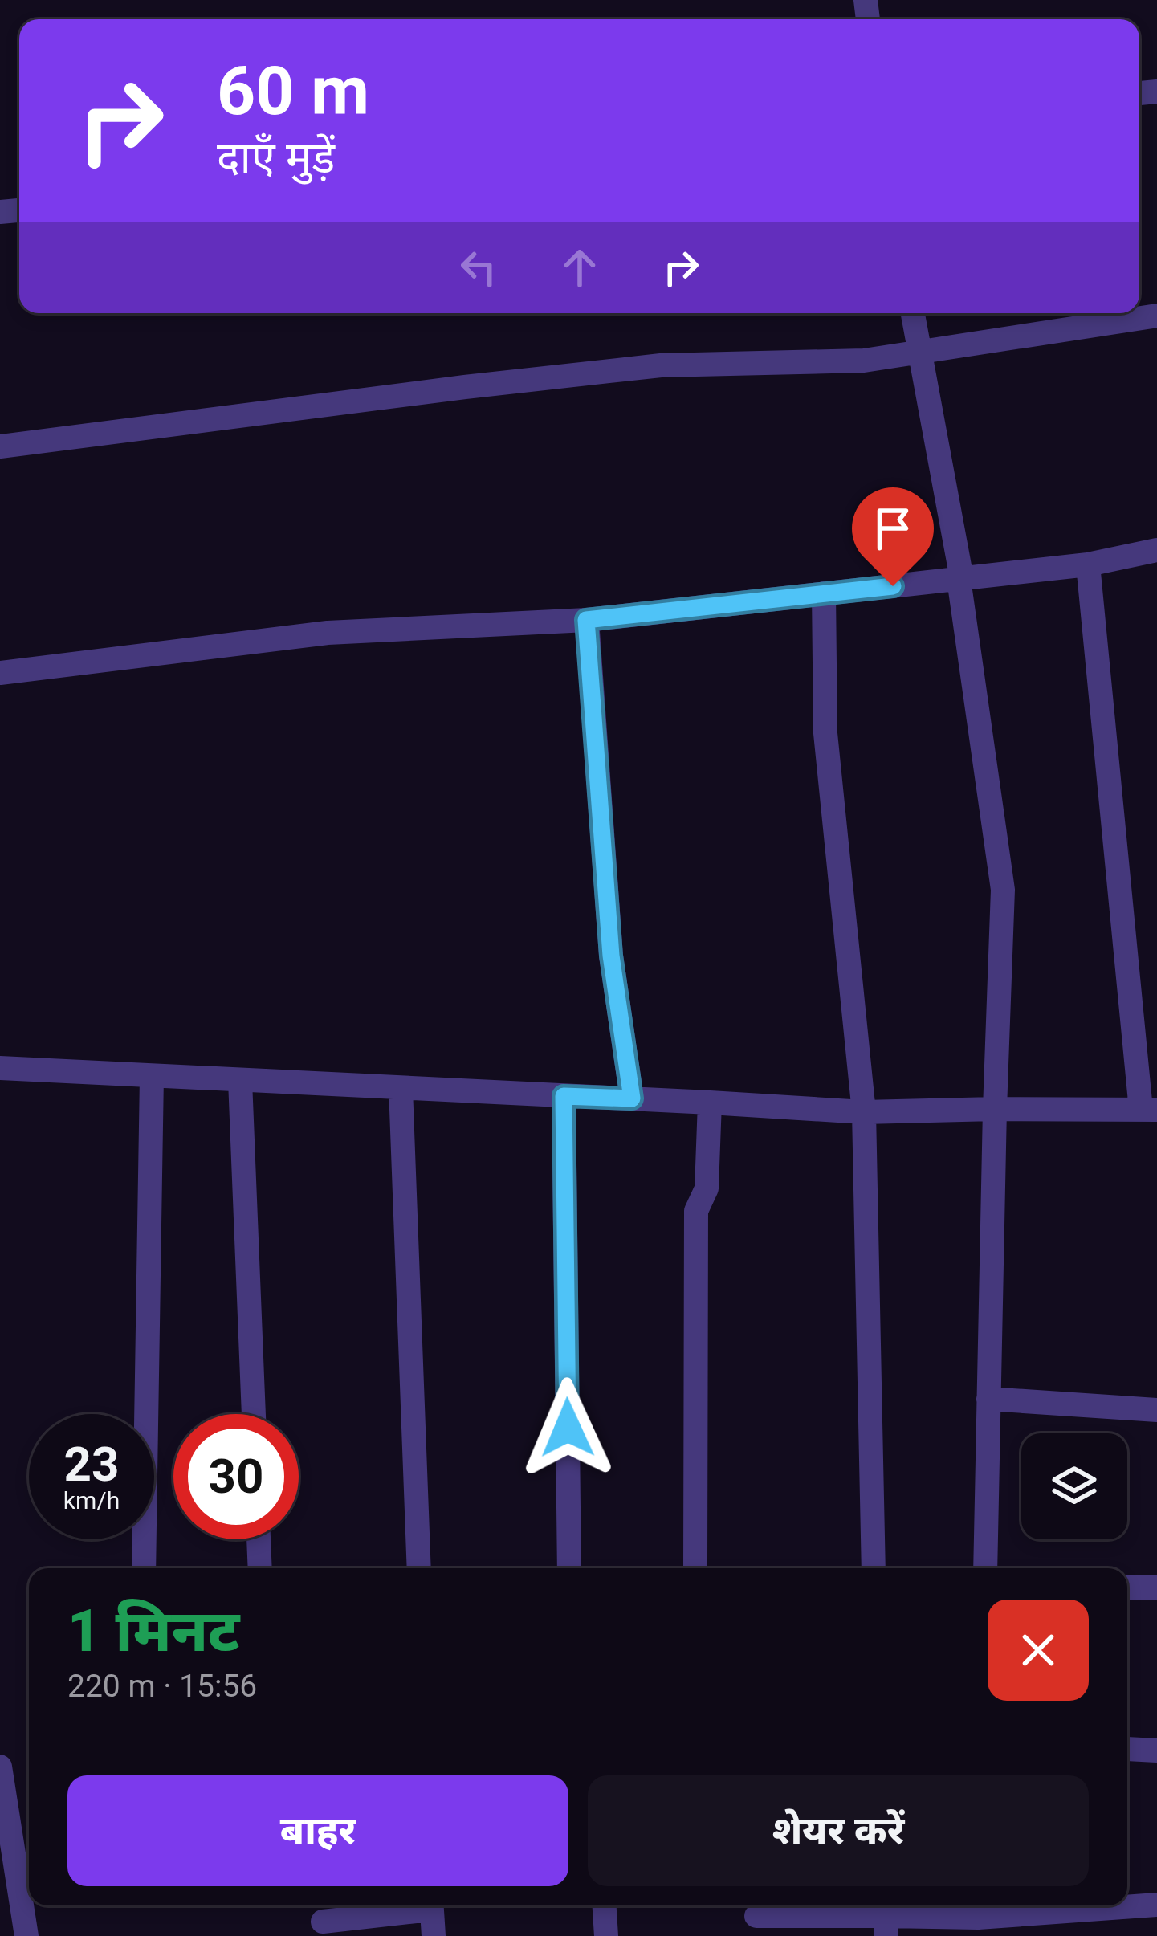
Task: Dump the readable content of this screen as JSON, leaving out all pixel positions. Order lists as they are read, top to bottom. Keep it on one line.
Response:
{"page":{"turn":["60 m","दाएँ मुड़ें"],"speed":"23 km/h","limit":"30","heading":["1 मिनट","220 m · 15:56"],"buttons":["बाहर","शेयर करें"]}}
